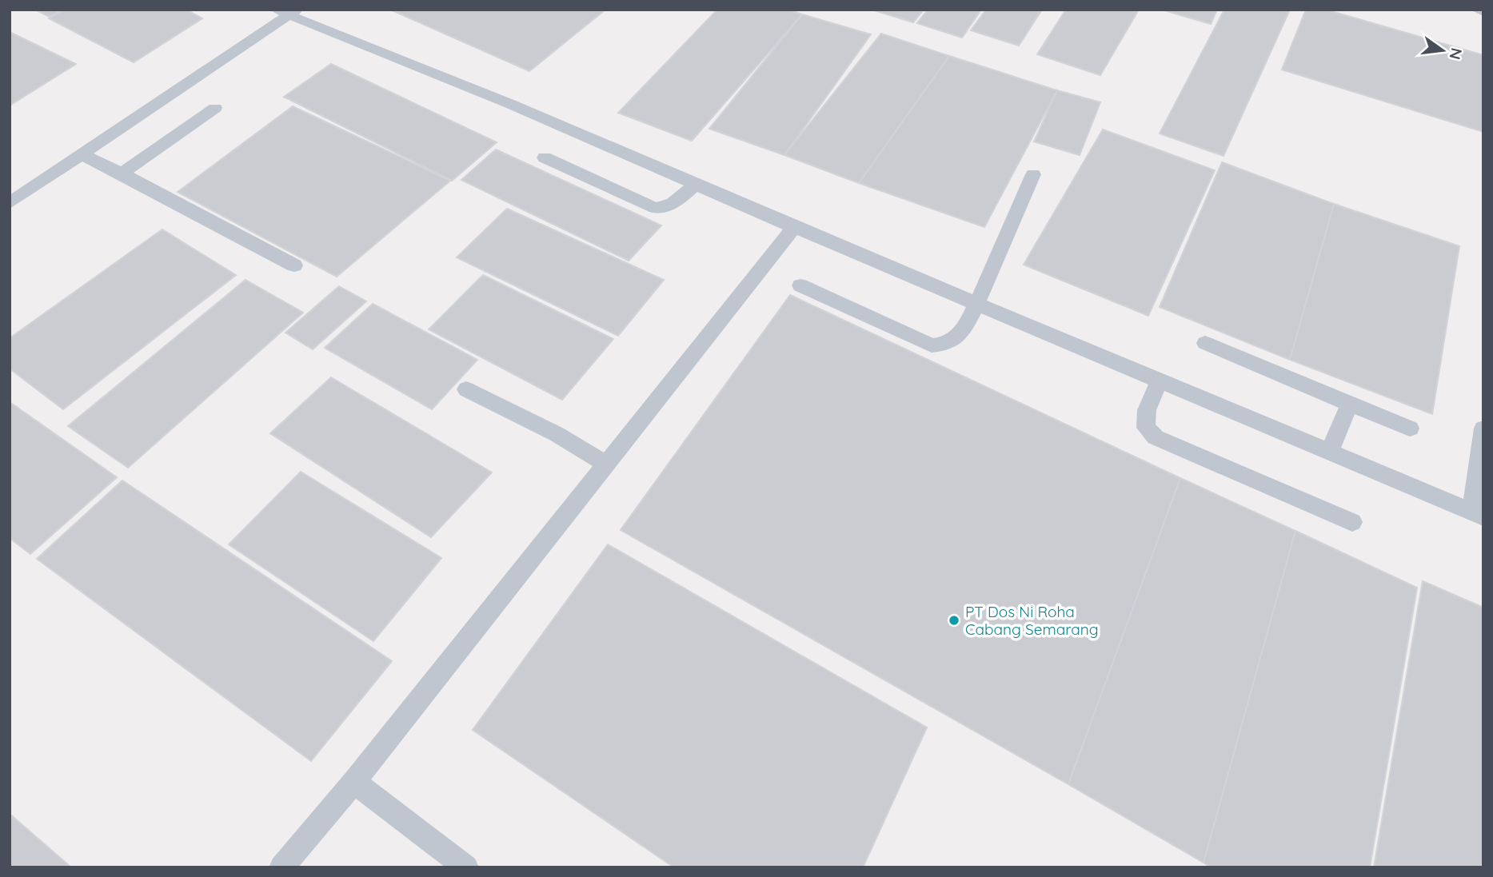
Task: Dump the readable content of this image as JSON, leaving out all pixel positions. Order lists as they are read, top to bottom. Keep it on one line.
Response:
{"places":["PT Dos Ni Roha Cabang Semarang"],"north":"right"}
